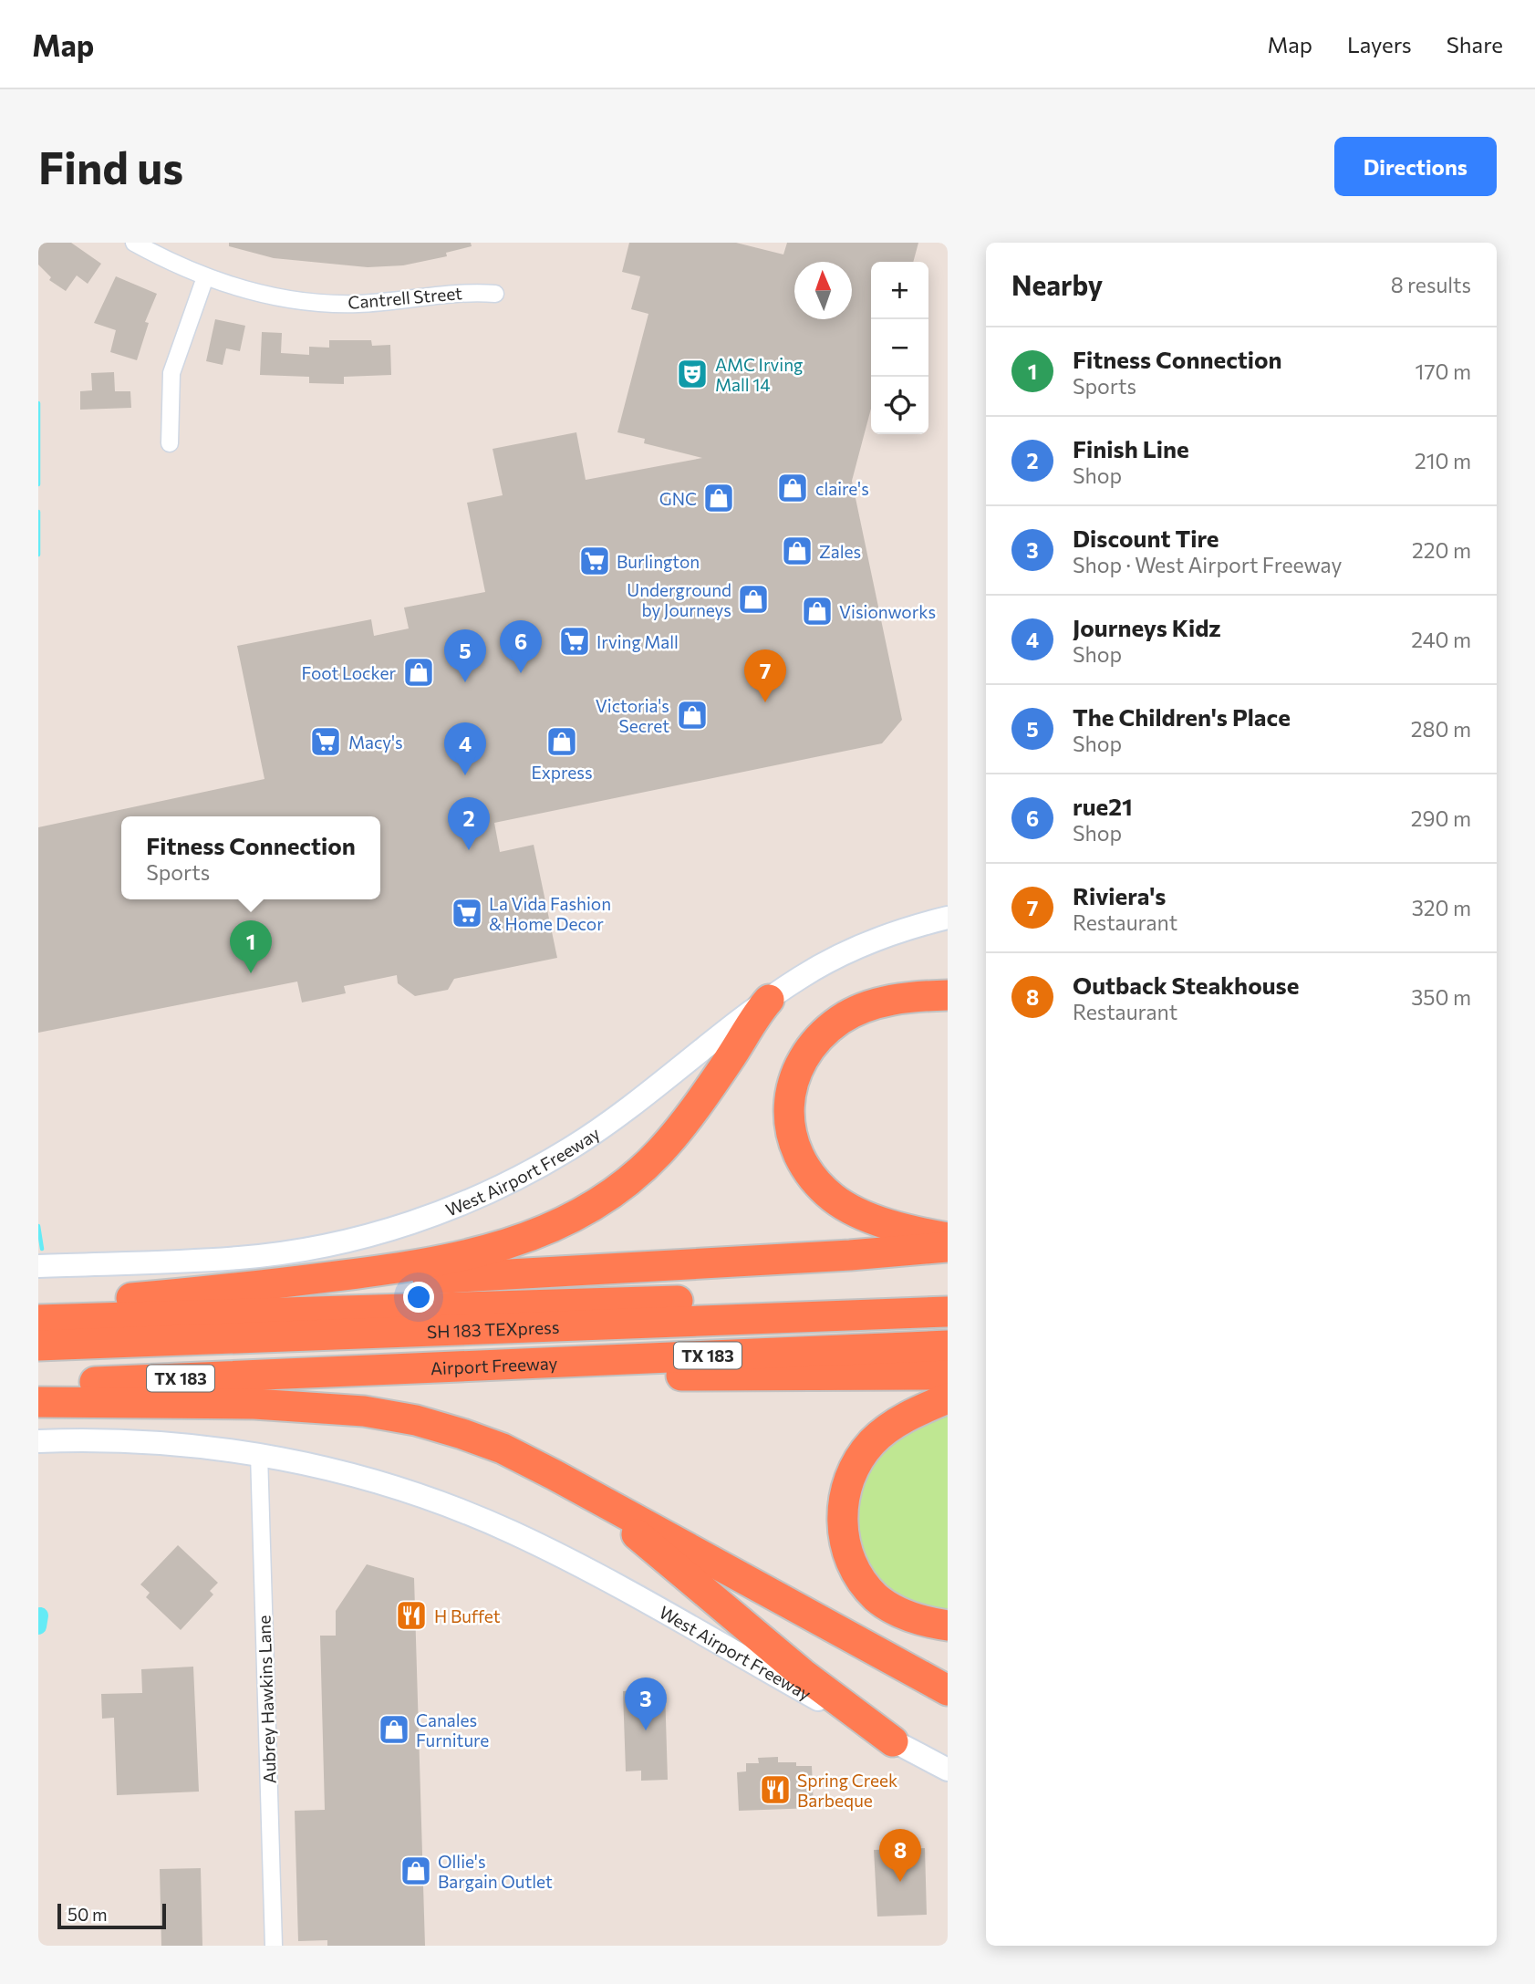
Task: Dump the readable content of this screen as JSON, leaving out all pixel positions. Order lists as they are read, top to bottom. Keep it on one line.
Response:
{"streets":{"highway":["SH 183 TEXpress","TX 183","Airport Freeway"],"main road":["West Airport Freeway"],"street":["Cantrell Street","Aubrey Hawkins Lane"]},"crossings":[["West Airport Freeway","Aubrey Hawkins Lane"]],"places":{"theatre":["AMC Irving Mall 14"],"shop":["claire's","GNC","Zales","Underground by Journeys","Visionworks","Foot Locker","Victoria's Secret","Express","Canales Furniture","Ollie's Bargain Outlet"],"supermarket":["Burlington","Irving Mall","Macy's","La Vida Fashion & Home Decor"],"restaurant":["H Buffet","Spring Creek Barbeque"]},"scale_bar":"50 m","north":"top","page":{"header":"Map","nav":["Map","Layers","Share"],"buttons":"Directions","title":"Find us","heading":["Nearby","8 results"],"map_buttons":["+","−"],"list":[{"mark":"1","name":"Fitness Connection","note":"Sports","value":"170 m"},{"mark":"2","name":"Finish Line","note":"Shop","value":"210 m"},{"mark":"3","name":"Discount Tire","note":"Shop · West Airport Freeway","value":"220 m"},{"mark":"4","name":"Journeys Kidz","note":"Shop","value":"240 m"},{"mark":"5","name":"The Children's Place","note":"Shop","value":"280 m"},{"mark":"6","name":"rue21","note":"Shop","value":"290 m"},{"mark":"7","name":"Riviera's","note":"Restaurant","value":"320 m"},{"mark":"8","name":"Outback Steakhouse","note":"Restaurant","value":"350 m"}],"pins":["6","5","7","4","2","1","3","8"],"popup":["Fitness Connection","Sports"],"scale":"50 m"}}
